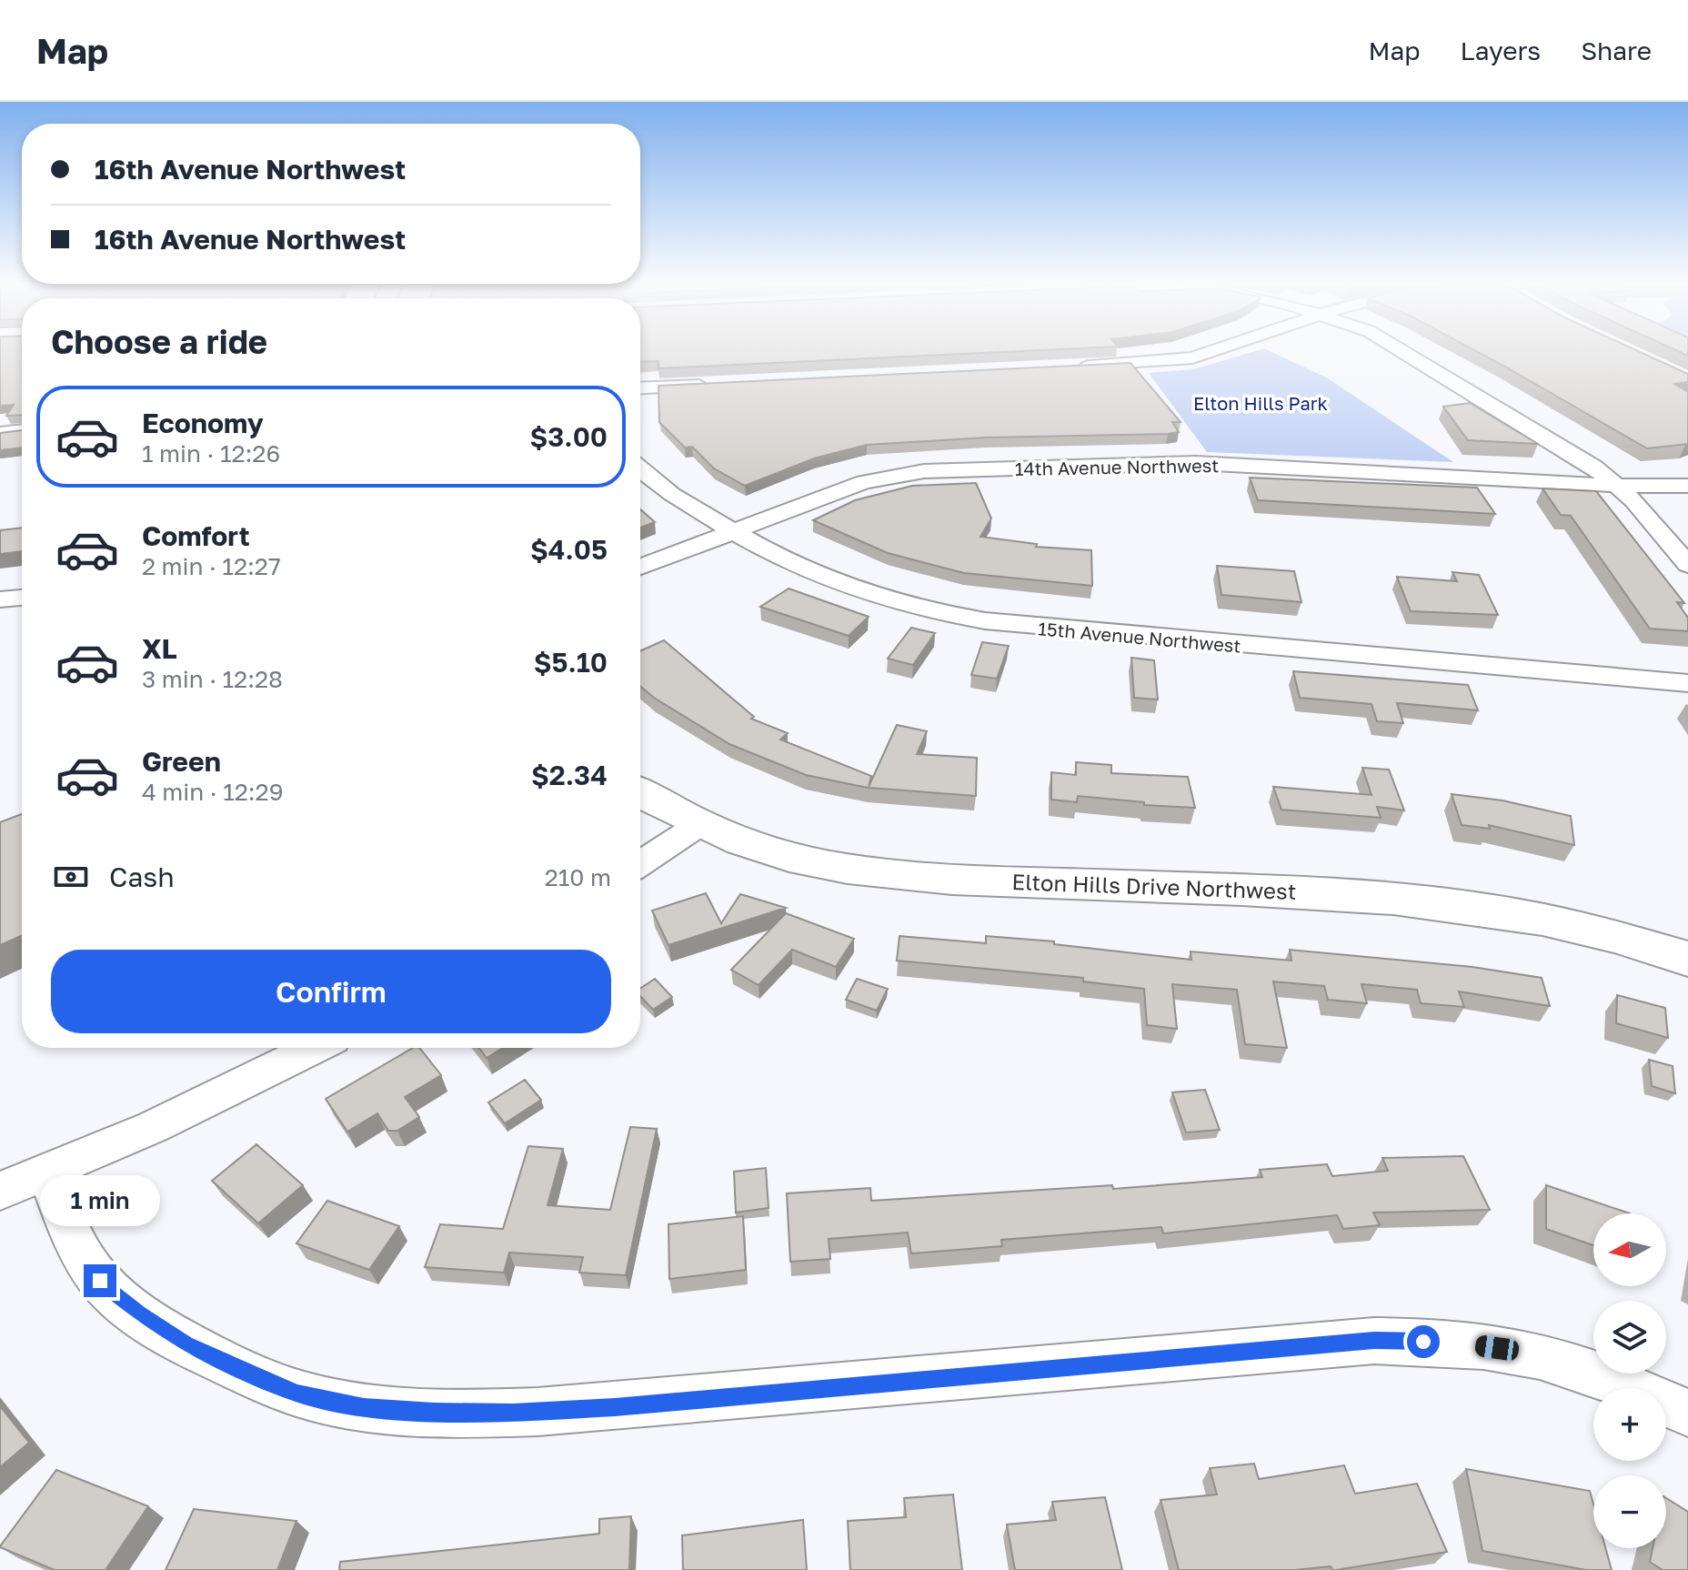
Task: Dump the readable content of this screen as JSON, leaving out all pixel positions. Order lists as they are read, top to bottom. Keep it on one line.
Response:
{"streets":{"main road":["Elton Hills Drive Northwest"],"street":["14th Avenue Northwest","15th Avenue Northwest"]},"crossings":[["14th Avenue Northwest","15th Avenue Northwest"]],"parks":["Elton Hills Park"],"north":"left","page":{"header":"Map","nav":["Map","Layers","Share"],"banner":["16th Avenue Northwest","16th Avenue Northwest"],"heading":"Choose a ride","list":[{"name":"Economy","note":"1 min · 12:26","value":"$3.00"},{"name":"Comfort","note":"2 min · 12:27","value":"$4.05"},{"name":"XL","note":"3 min · 12:28","value":"$5.10"},{"name":"Green","note":"4 min · 12:29","value":"$2.34"}],"pay":["Cash","210 m"],"buttons":"Confirm","bubble":"1 min","map_buttons":["+","−"]}}
